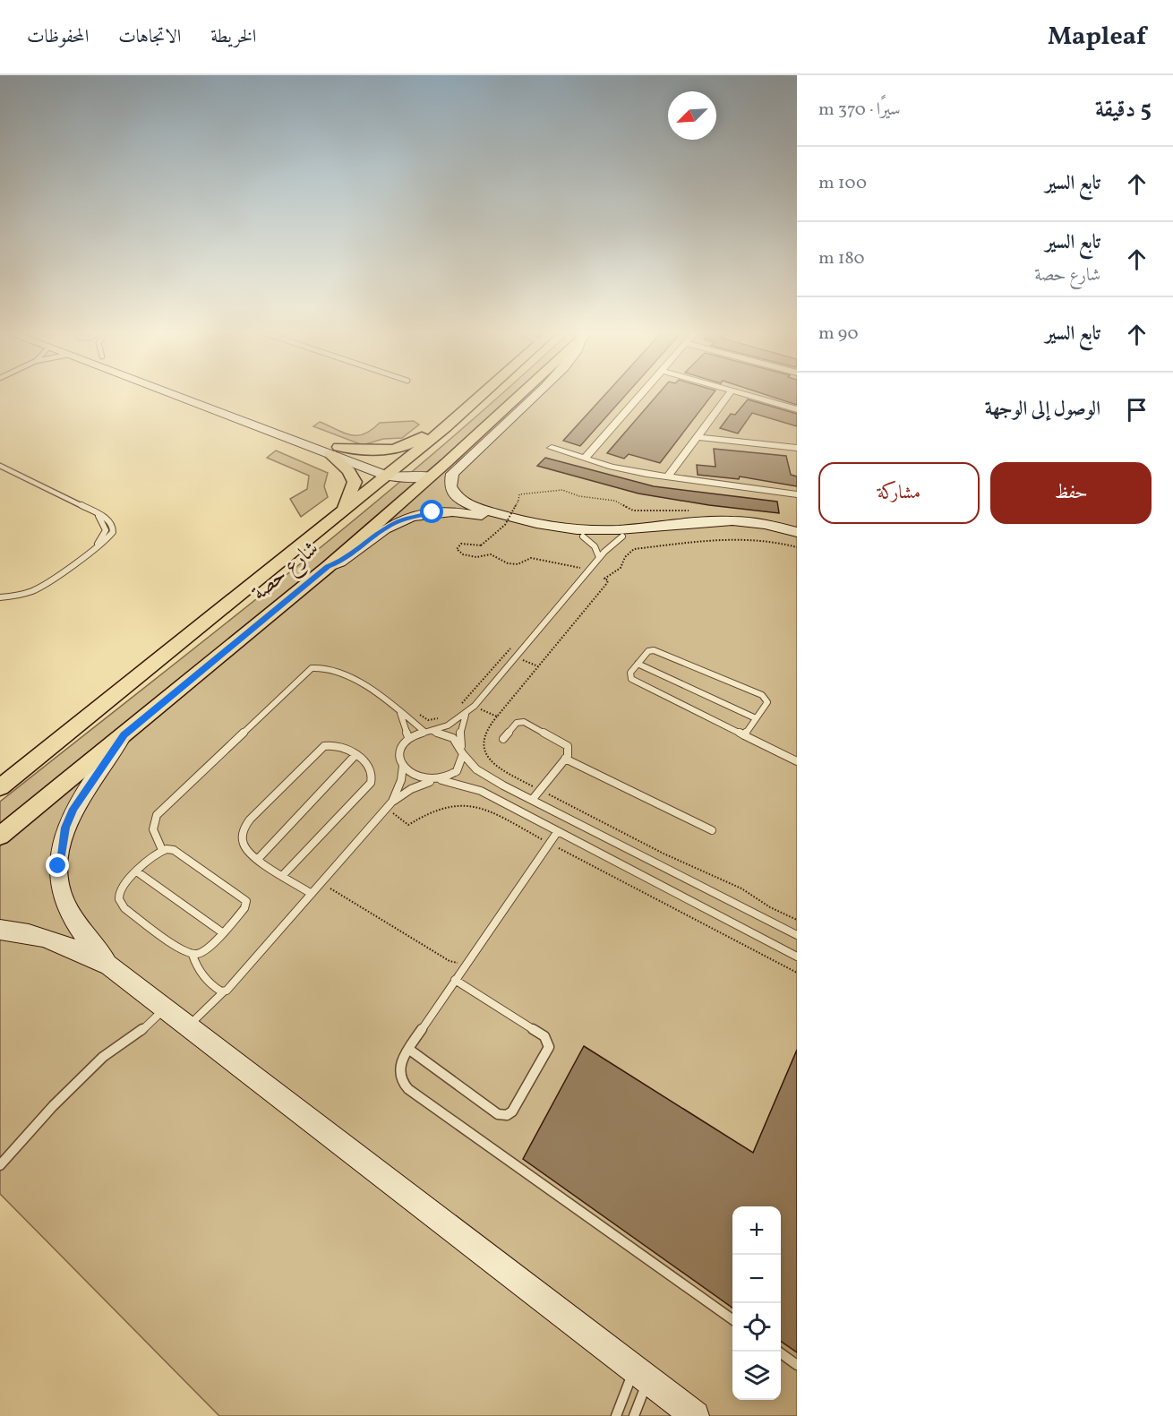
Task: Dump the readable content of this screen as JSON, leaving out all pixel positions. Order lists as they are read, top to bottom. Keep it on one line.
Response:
{"streets":{"main road":["شارع حصة"]},"north":"bottom left","page":{"header":"Mapleaf","nav":["الخريطة","الاتجاهات","المحفوظات"],"heading":["5 دقيقة","سيرًا · 370 m"],"list":[["تابع السير","100 m"],["تابع السير","شارع حصة","180 m"],["تابع السير","90 m"],"الوصول إلى الوجهة"],"buttons":["حفظ","مشاركة"],"map_buttons":["+","−"]}}
